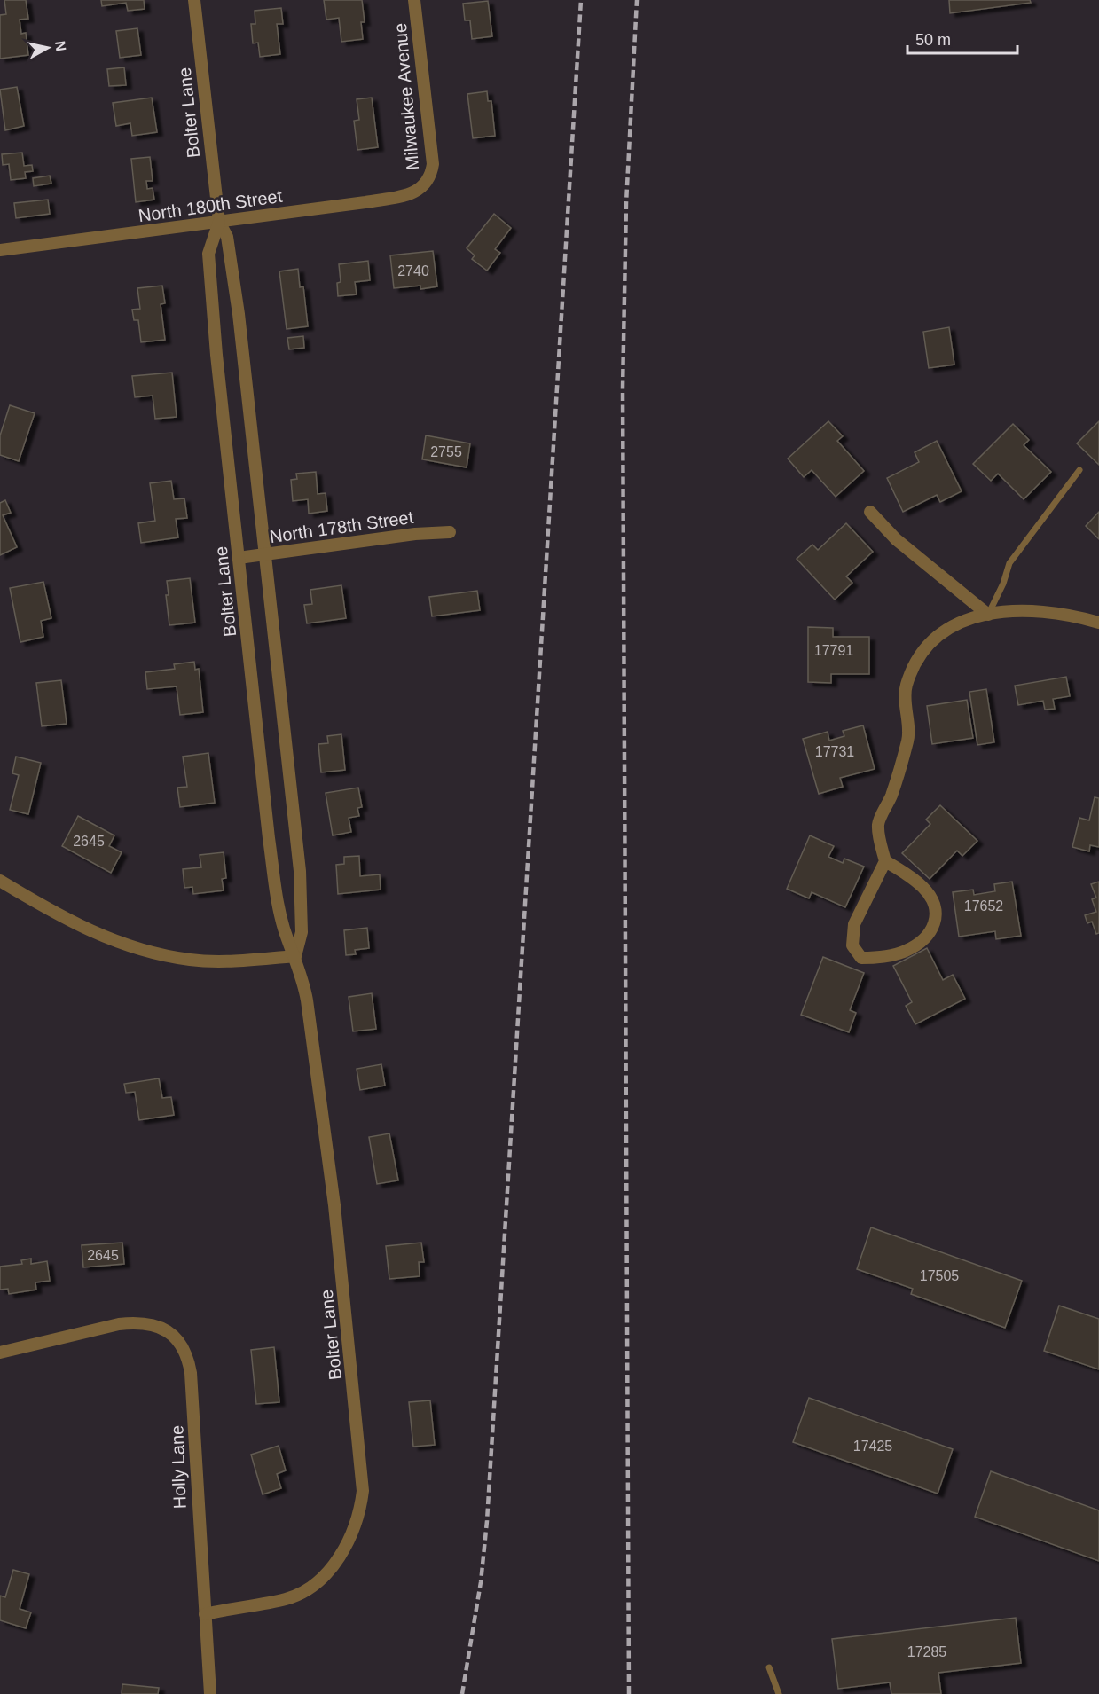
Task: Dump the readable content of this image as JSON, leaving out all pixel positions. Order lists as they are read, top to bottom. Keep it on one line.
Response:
{"streets":{"street":["Milwaukee Avenue","Bolter Lane","North 180th Street","North 178th Street","Holly Lane"]},"crossings":[["Milwaukee Avenue","North 180th Street"],["Bolter Lane","North 180th Street"],["Bolter Lane","North 178th Street"],["Bolter Lane","Holly Lane"]],"house_numbers":["2740","2755","17791","17731","2645","17652","2645","17505","17425","17285"],"scale_bar":"50 m","north":"right"}
